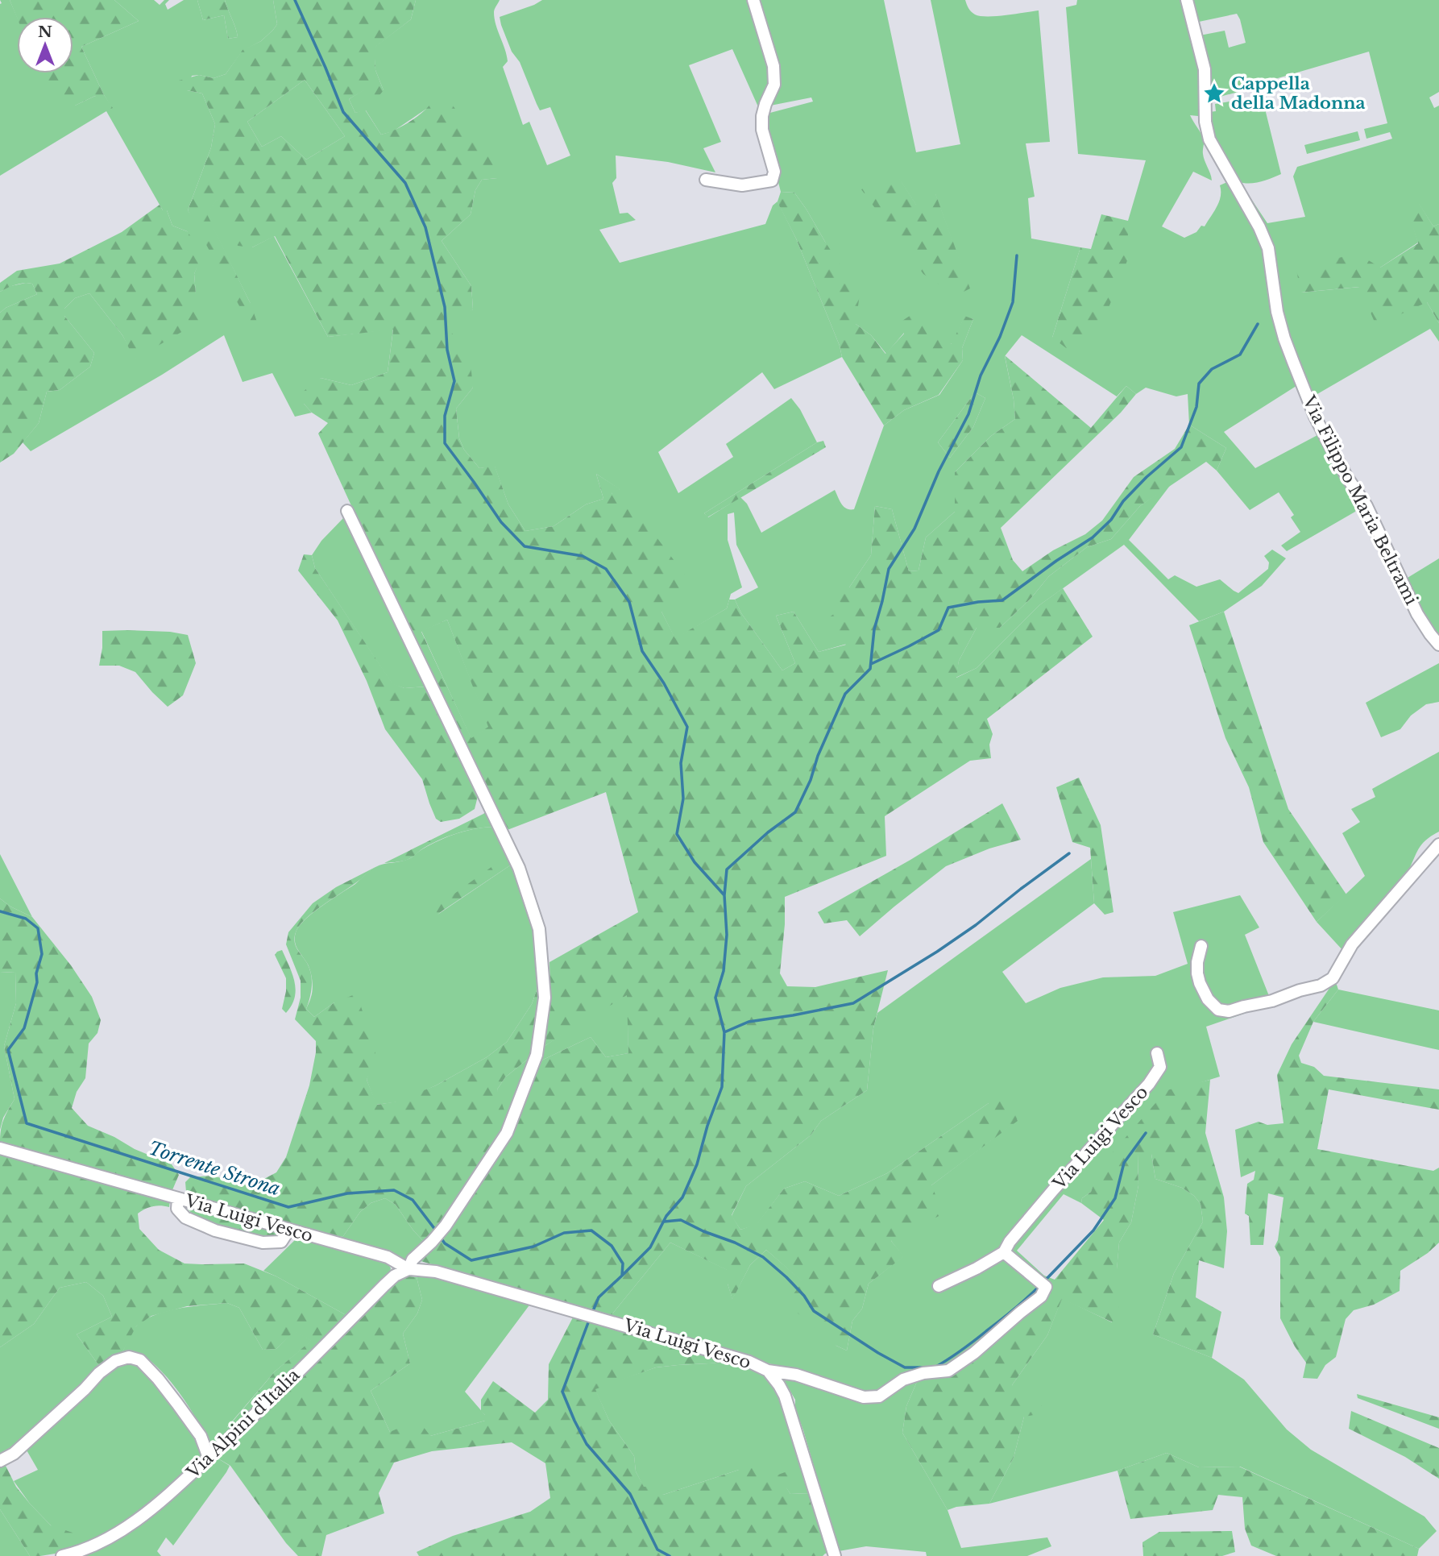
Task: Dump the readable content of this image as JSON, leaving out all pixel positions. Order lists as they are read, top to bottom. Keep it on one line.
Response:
{"streets":{"street":["Via Filippo Maria Beltrami","Via Luigi Vesco","Via Alpini d'Italia"]},"crossings":[["Via Luigi Vesco","Via Alpini d'Italia"]],"water":["Torrente Strona"],"places":{"place":["Cappella della Madonna"]},"north":"top"}
